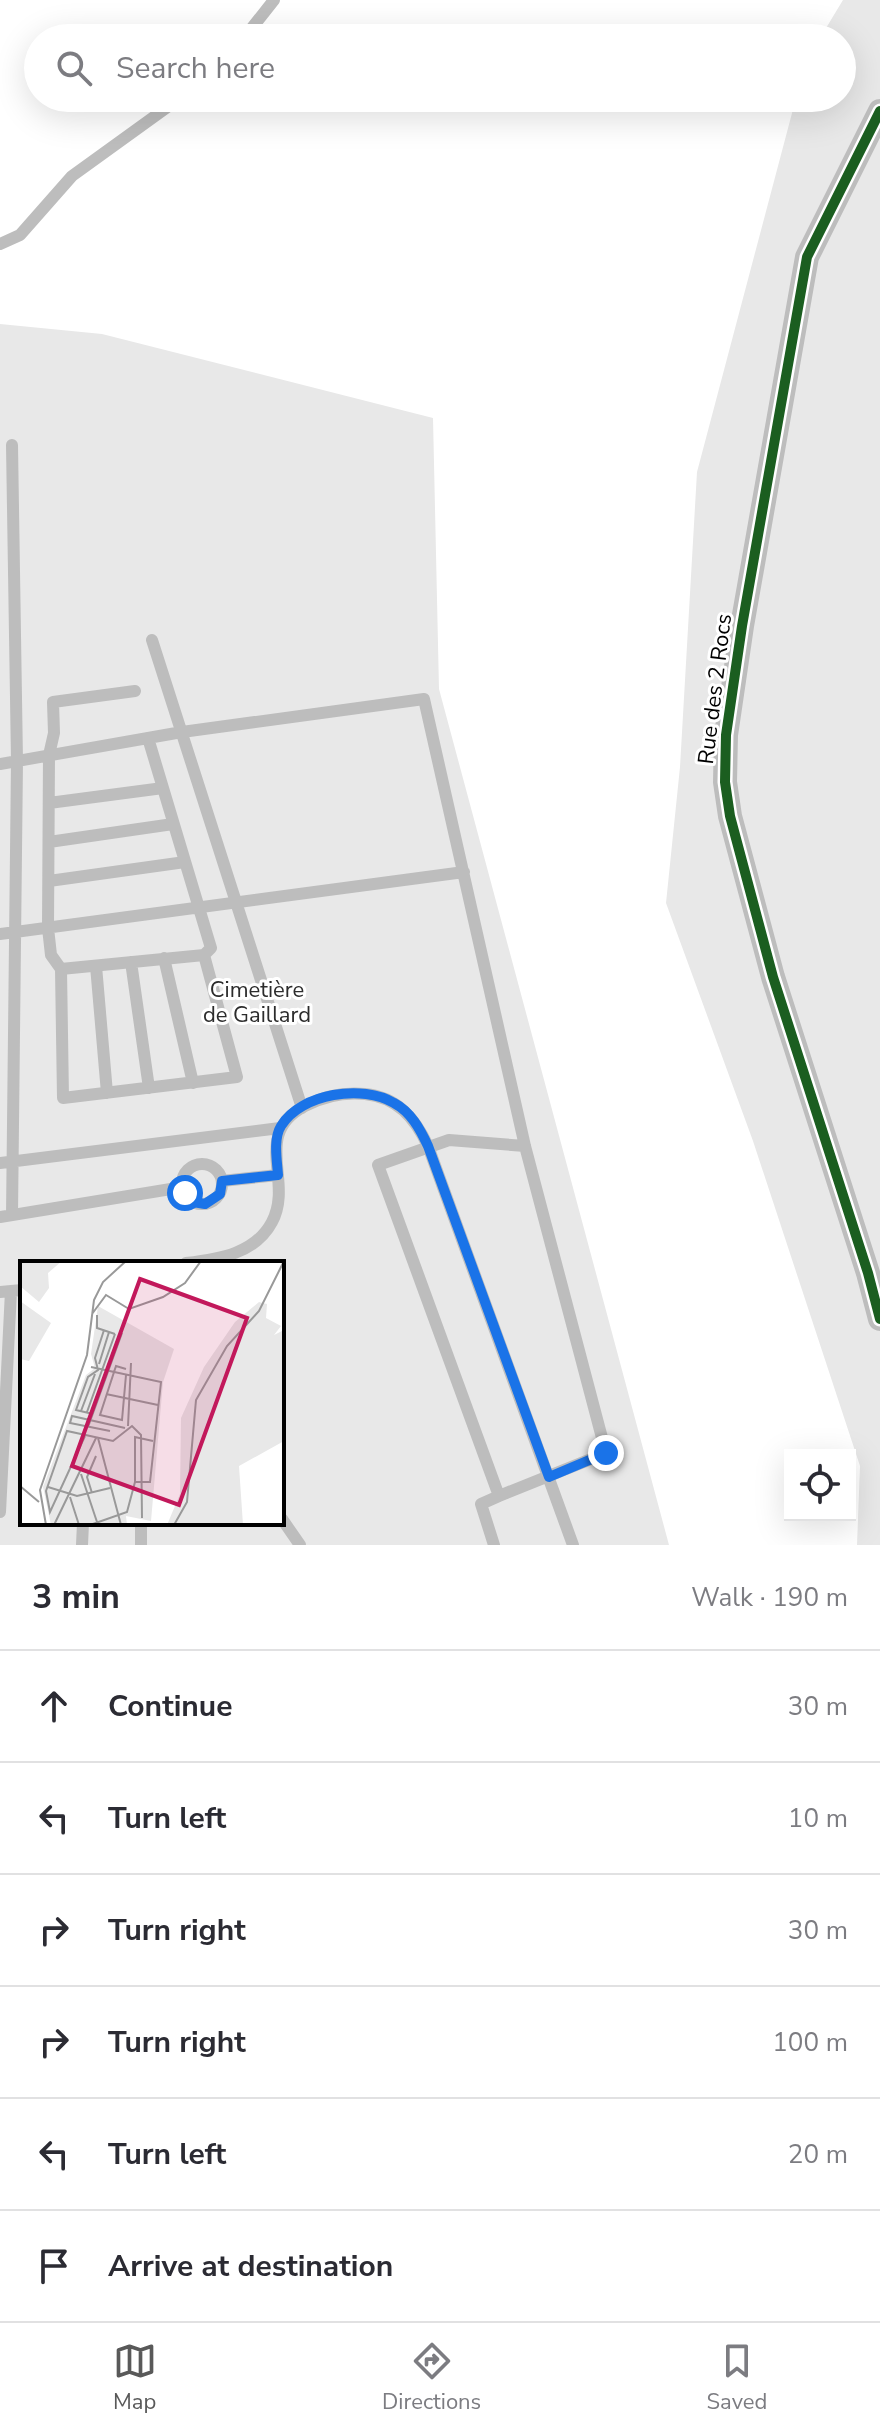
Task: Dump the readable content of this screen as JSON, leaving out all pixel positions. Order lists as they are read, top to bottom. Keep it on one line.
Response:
{"streets":{"street":["Rue des 2 Rocs"]},"parks":["Cimetière de Gaillard"],"page":{"search":"Search here","heading":["3 min","Walk · 190 m"],"list":[["Continue","30 m"],["Turn left","10 m"],["Turn right","30 m"],["Turn right","100 m"],["Turn left","20 m"],"Arrive at destination"],"nav":["Map","Directions","Saved"]}}
